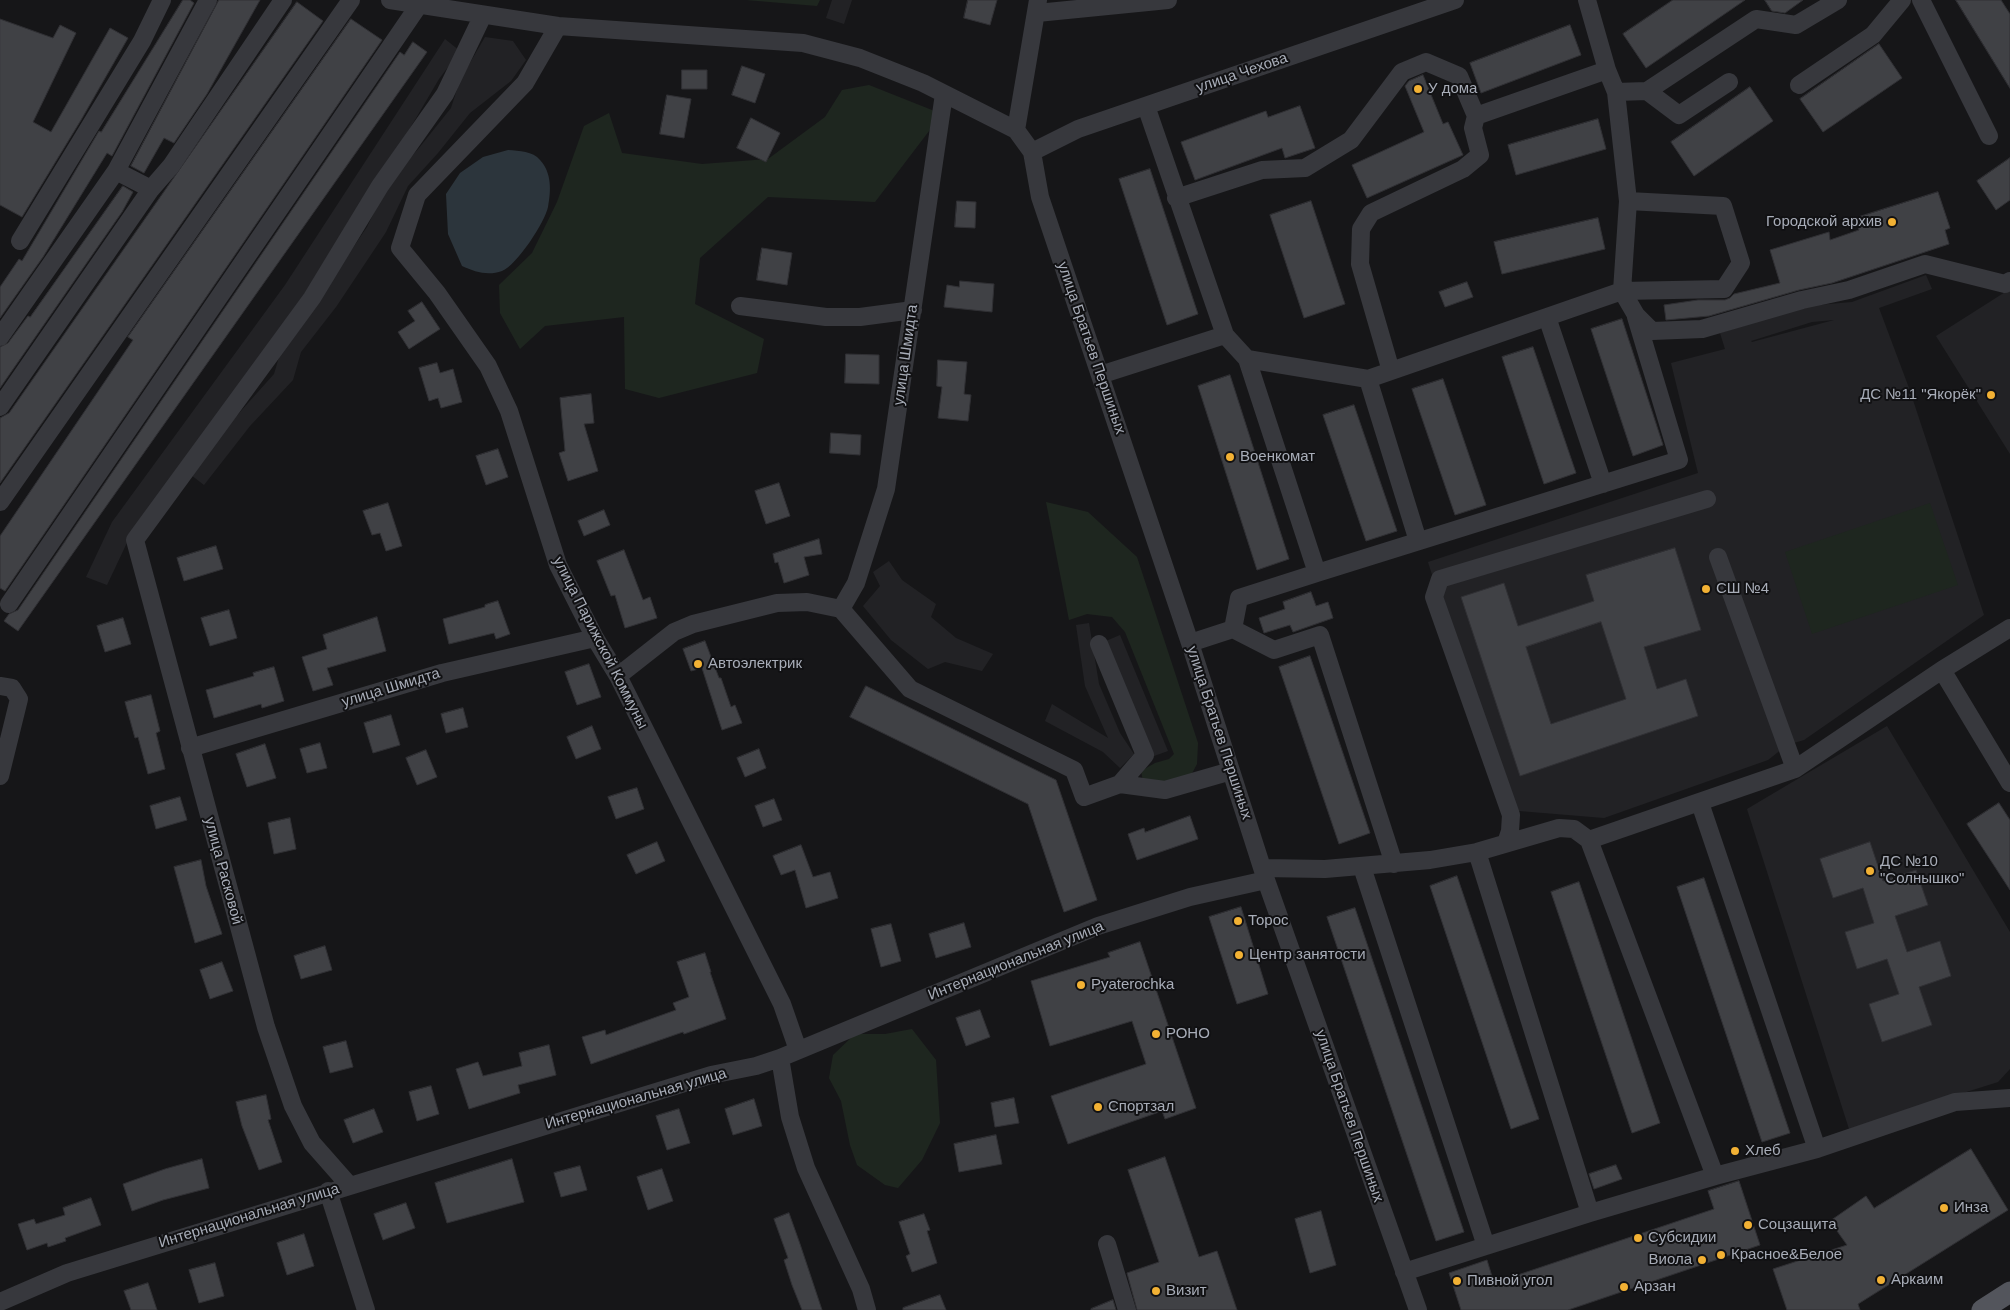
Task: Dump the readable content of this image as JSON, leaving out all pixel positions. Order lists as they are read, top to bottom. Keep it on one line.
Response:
{"streets":{"street":["улица Чехова","улица Братьев Першиных","улица Шмидта","улица Парижской Коммуны","улица Расковой","Интернациональная улица"]},"crossings":[["улица Чехова","улица Братьев Першиных"],["улица Братьев Першиных","Интернациональная улица"],["улица Шмидта","улица Парижской Коммуны"],["улица Шмидта","улица Расковой"],["улица Парижской Коммуны","Интернациональная улица"],["улица Расковой","Интернациональная улица"]],"places":["У дома","Городской архив","ДС №11 \"Якорёк\"","Военкомат","СШ №4","Автоэлектрик","ДС №10 \"Солнышко\"","Торос","Центр занятости","Pyaterochka","РОНО","Спортзал","Хлеб","Инза","Соцзащита","Субсидии","Красное&Белое","Виола","Аркаим","Пивной угол","Арзан","Визит"]}
